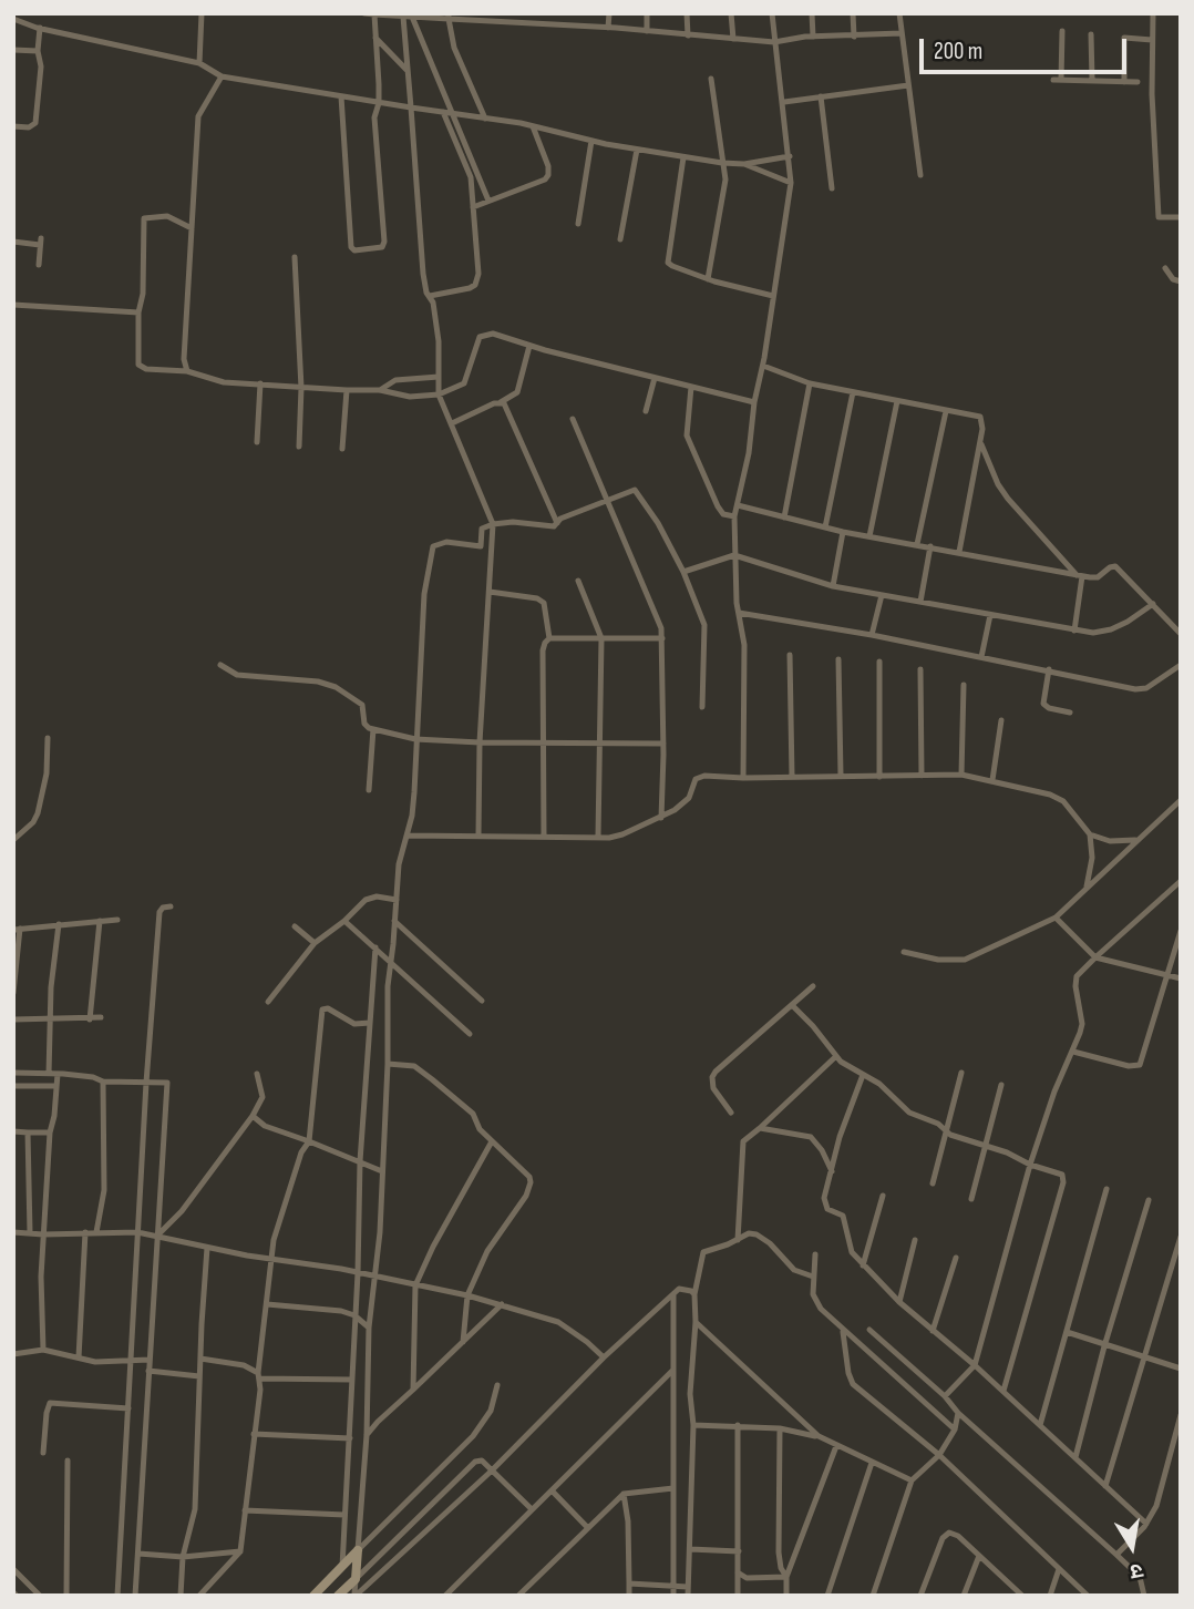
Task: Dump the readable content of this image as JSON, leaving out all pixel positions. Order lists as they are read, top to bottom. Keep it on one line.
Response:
{"scale_bar":"200 m","north":"bottom"}
